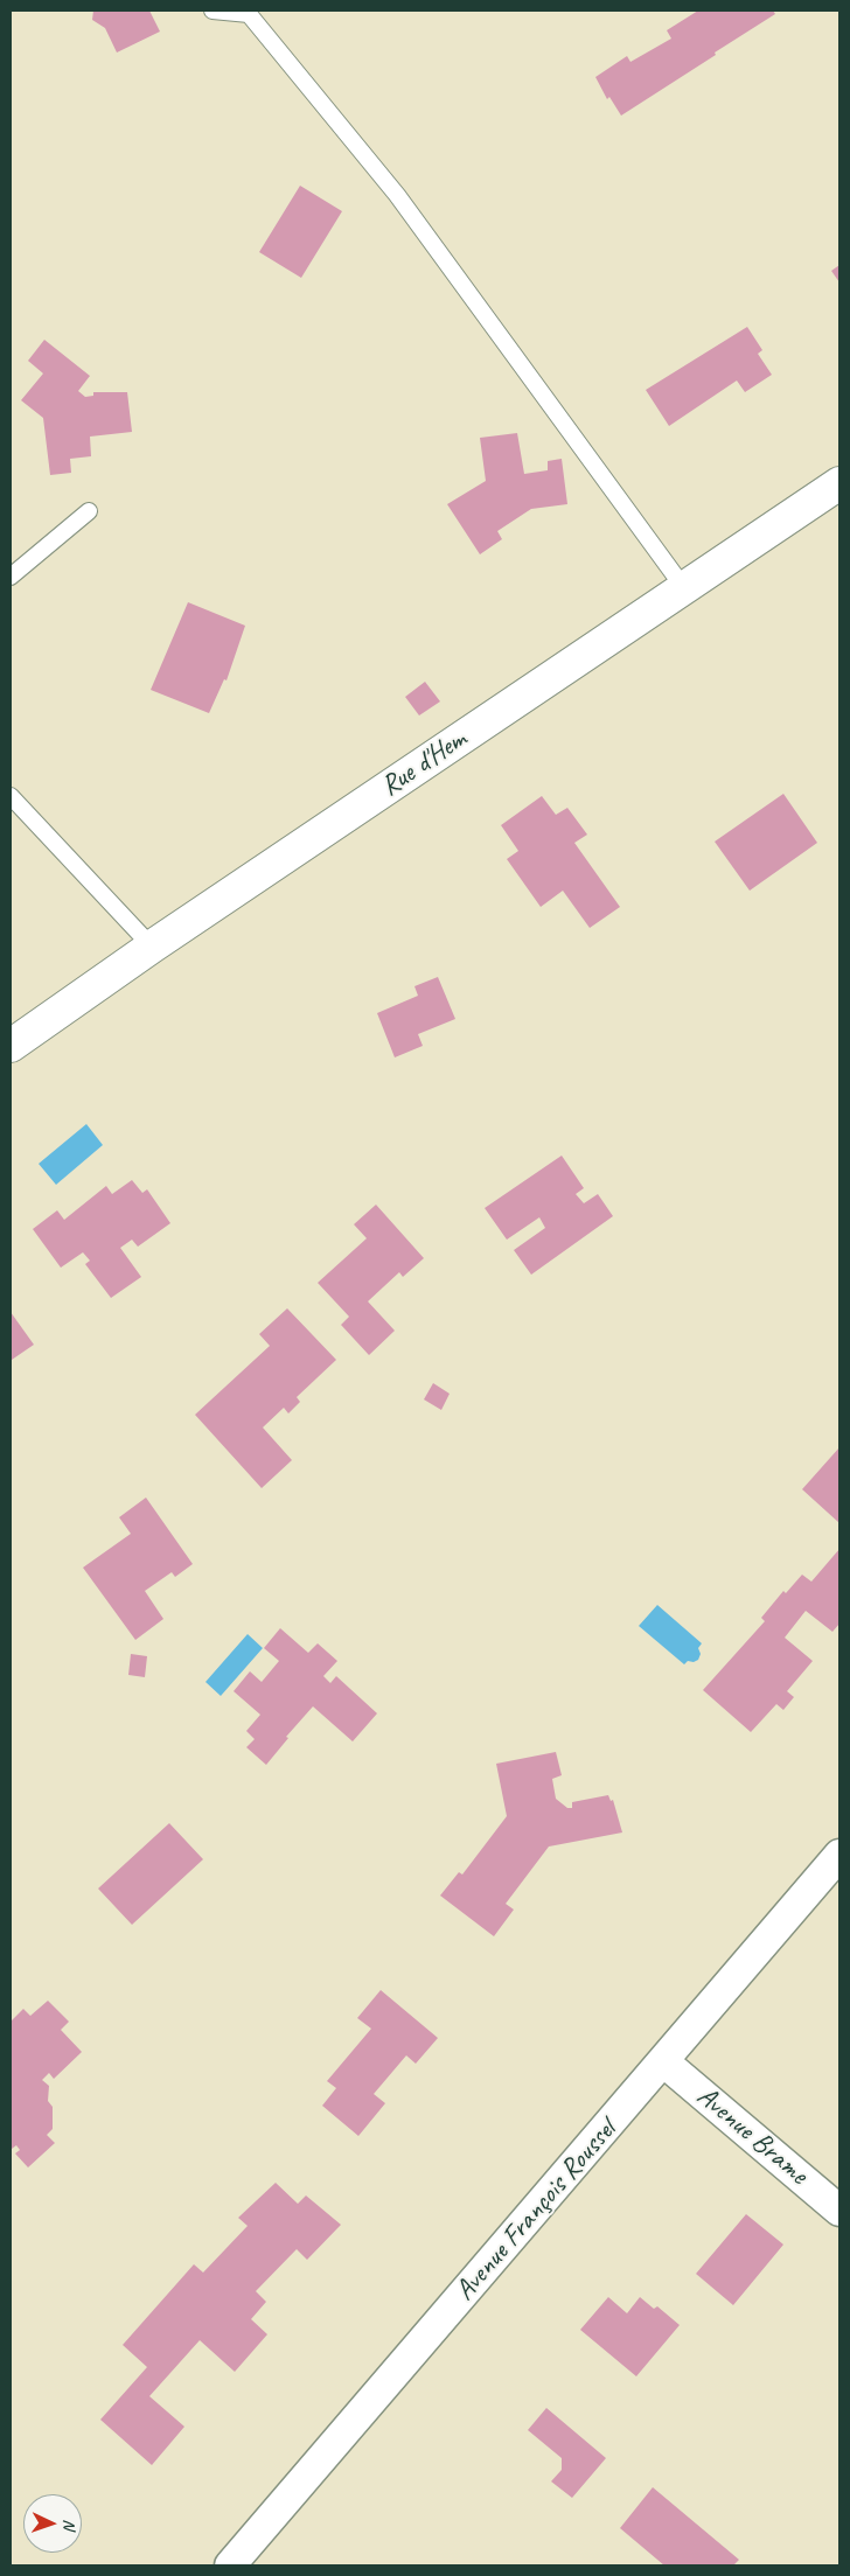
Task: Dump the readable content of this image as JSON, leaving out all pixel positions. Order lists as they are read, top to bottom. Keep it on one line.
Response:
{"streets":{"main road":["Rue d'Hem"],"street":["Avenue Brame","Avenue François Roussel"]},"crossings":[["Avenue Brame","Avenue François Roussel"]],"north":"right"}
